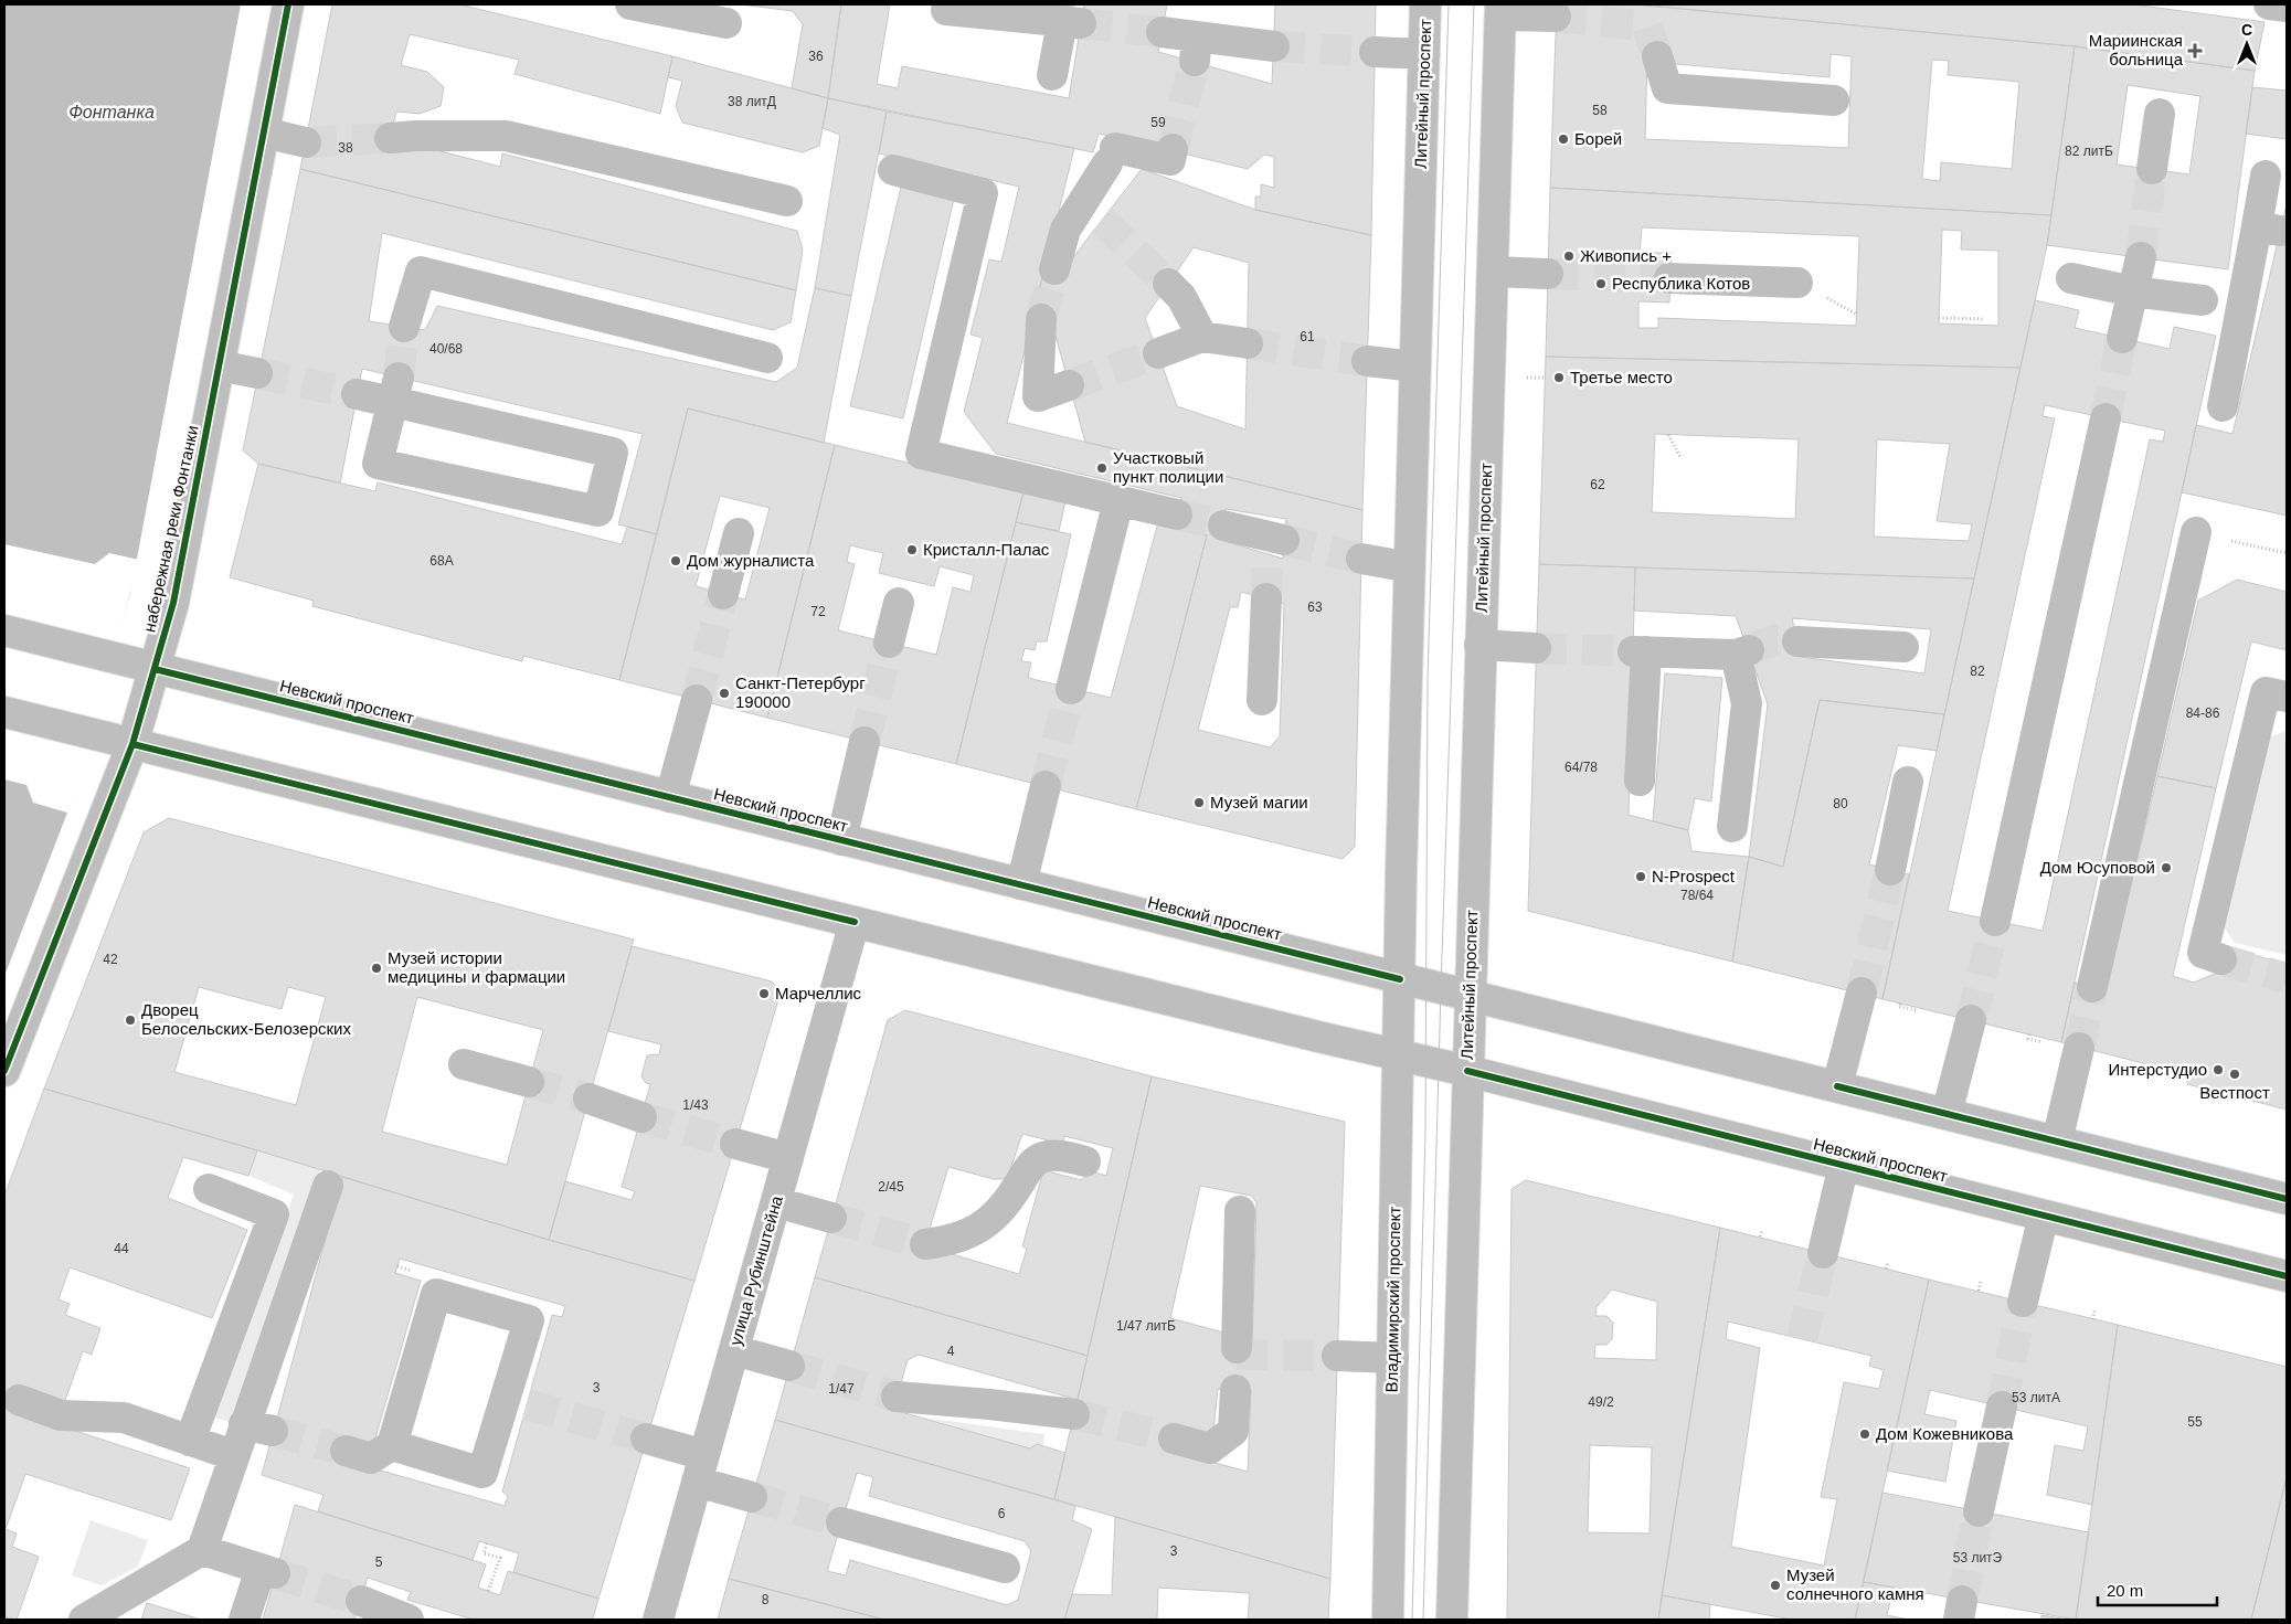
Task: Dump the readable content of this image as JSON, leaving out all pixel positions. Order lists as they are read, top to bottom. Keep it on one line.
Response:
{"streets":{"main road":["Литейный проспект","набережная реки Фонтанки","Невский проспект","улица Рубинштейна","Владимирский проспект"]},"crossings":[["Литейный проспект","Невский проспект"],["Литейный проспект","Владимирский проспект"],["набережная реки Фонтанки","Невский проспект"],["Невский проспект","улица Рубинштейна"],["Невский проспект","Владимирский проспект"]],"water":["Фонтанка"],"places":{"health":["Мариинская больница"],"other":["Борей","Живопись +","Республика Котов","Третье место","Участковый пункт полиции","Кристалл-Палас","Дом журналиста","Санкт-Петербург 190000","Музей магии","Дом Юсуповой","N-Prospect","Музей истории медицины и фармации","Марчеллис","Дворец Белосельских-Белозерских","Интерстудио","Вестпост","Дом Кожевникова","Музей солнечного камня"]},"house_numbers":["36","38 литД","58","59","38","82 литБ","61","40/68","62","68А","63","72","82","84-86","64/78","80","78/64","42","1/43","2/45","44","1/47 литБ","4","3","1/47","53 литА","49/2","55","6","3","53 литЭ","5","8"],"scale_bar":"20 m","north":"top"}
